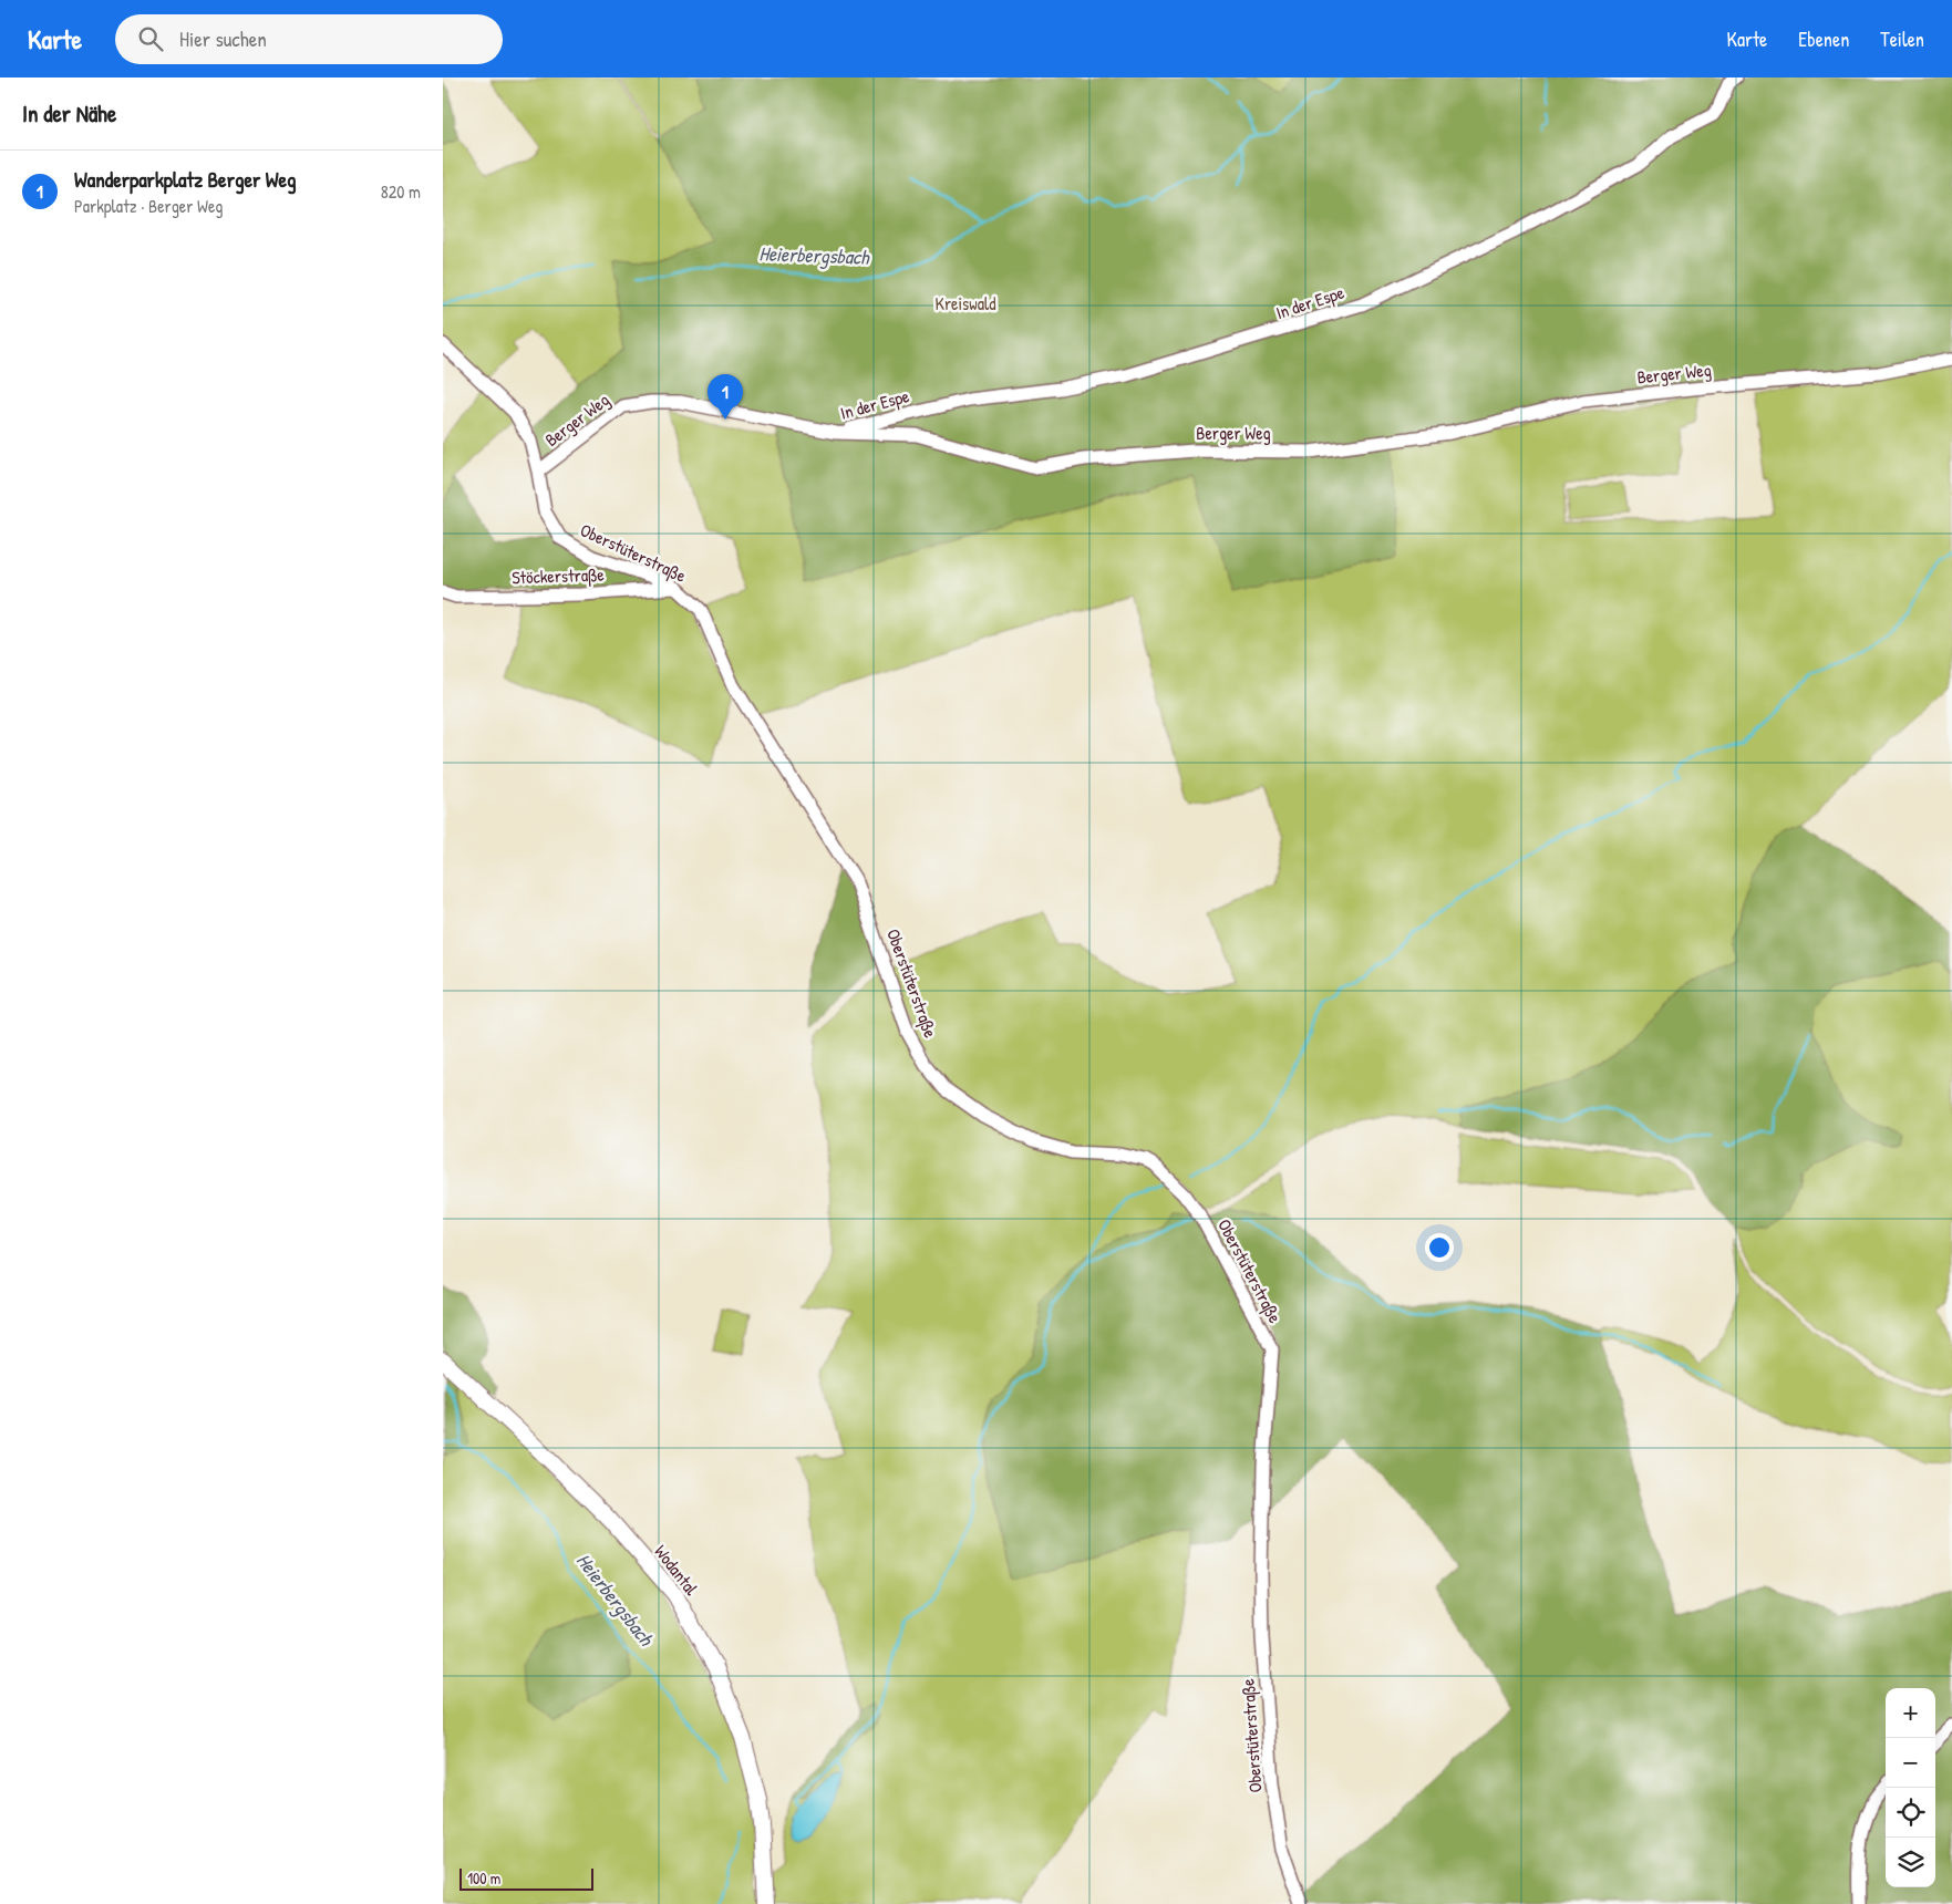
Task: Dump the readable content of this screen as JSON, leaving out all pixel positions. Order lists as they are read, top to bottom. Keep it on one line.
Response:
{"streets":{"main road":["Wodantal"],"street":["In der Espe","Berger Weg","Oberstüterstraße","Stöckerstraße"]},"crossings":[["In der Espe","Berger Weg"],["Berger Weg","Oberstüterstraße"],["Oberstüterstraße","Stöckerstraße"]],"water":["Heierbergsbach"],"parks":["Kreiswald"],"scale_bar":"100 m","page":{"header":"Karte","search":"Hier suchen","nav":["Karte","Ebenen","Teilen"],"heading":"In der Nähe","list":[{"mark":"1","name":"Wanderparkplatz Berger Weg","note":"Parkplatz · Berger Weg","value":"820 m"}],"pins":"1","map_buttons":["+","−"],"scale":"100 m"}}
